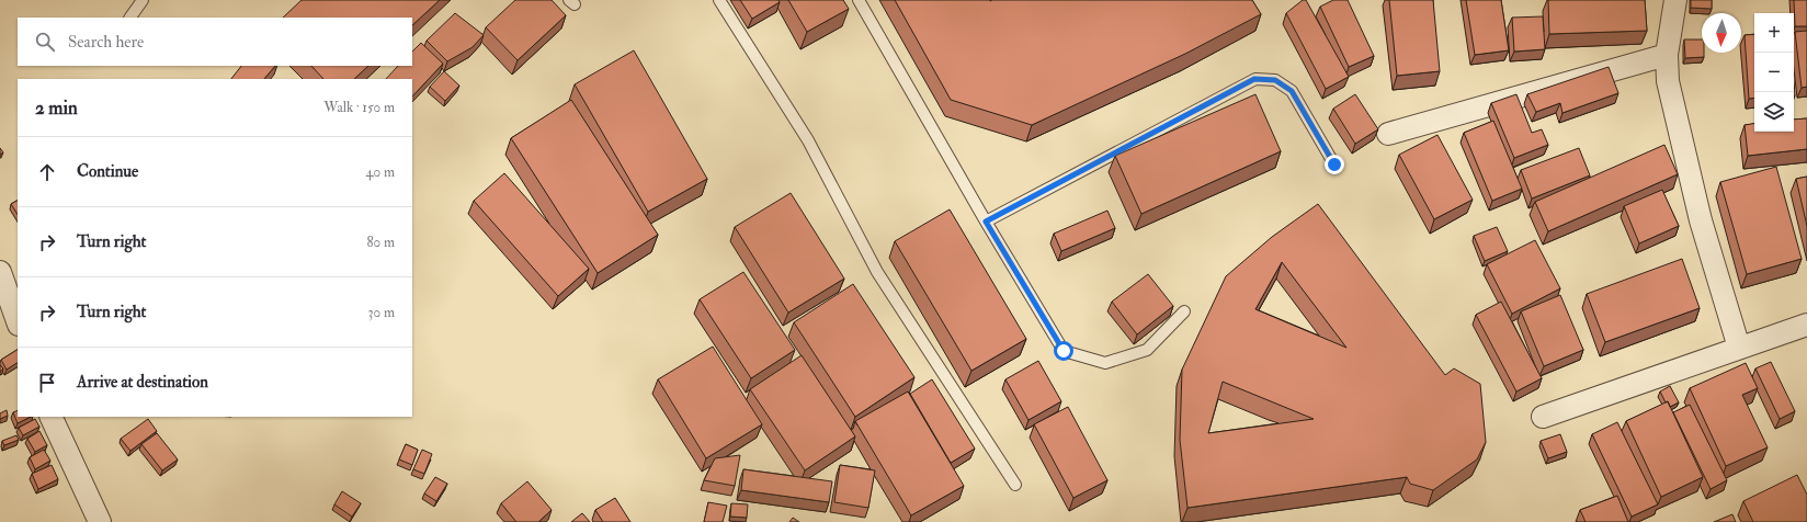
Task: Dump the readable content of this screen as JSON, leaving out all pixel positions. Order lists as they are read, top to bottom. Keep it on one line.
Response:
{"north":"bottom","page":{"map_buttons":["+","−"],"search":"Search here","heading":["2 min","Walk · 150 m"],"list":[["Continue","40 m"],["Turn right","80 m"],["Turn right","30 m"],"Arrive at destination"]}}
